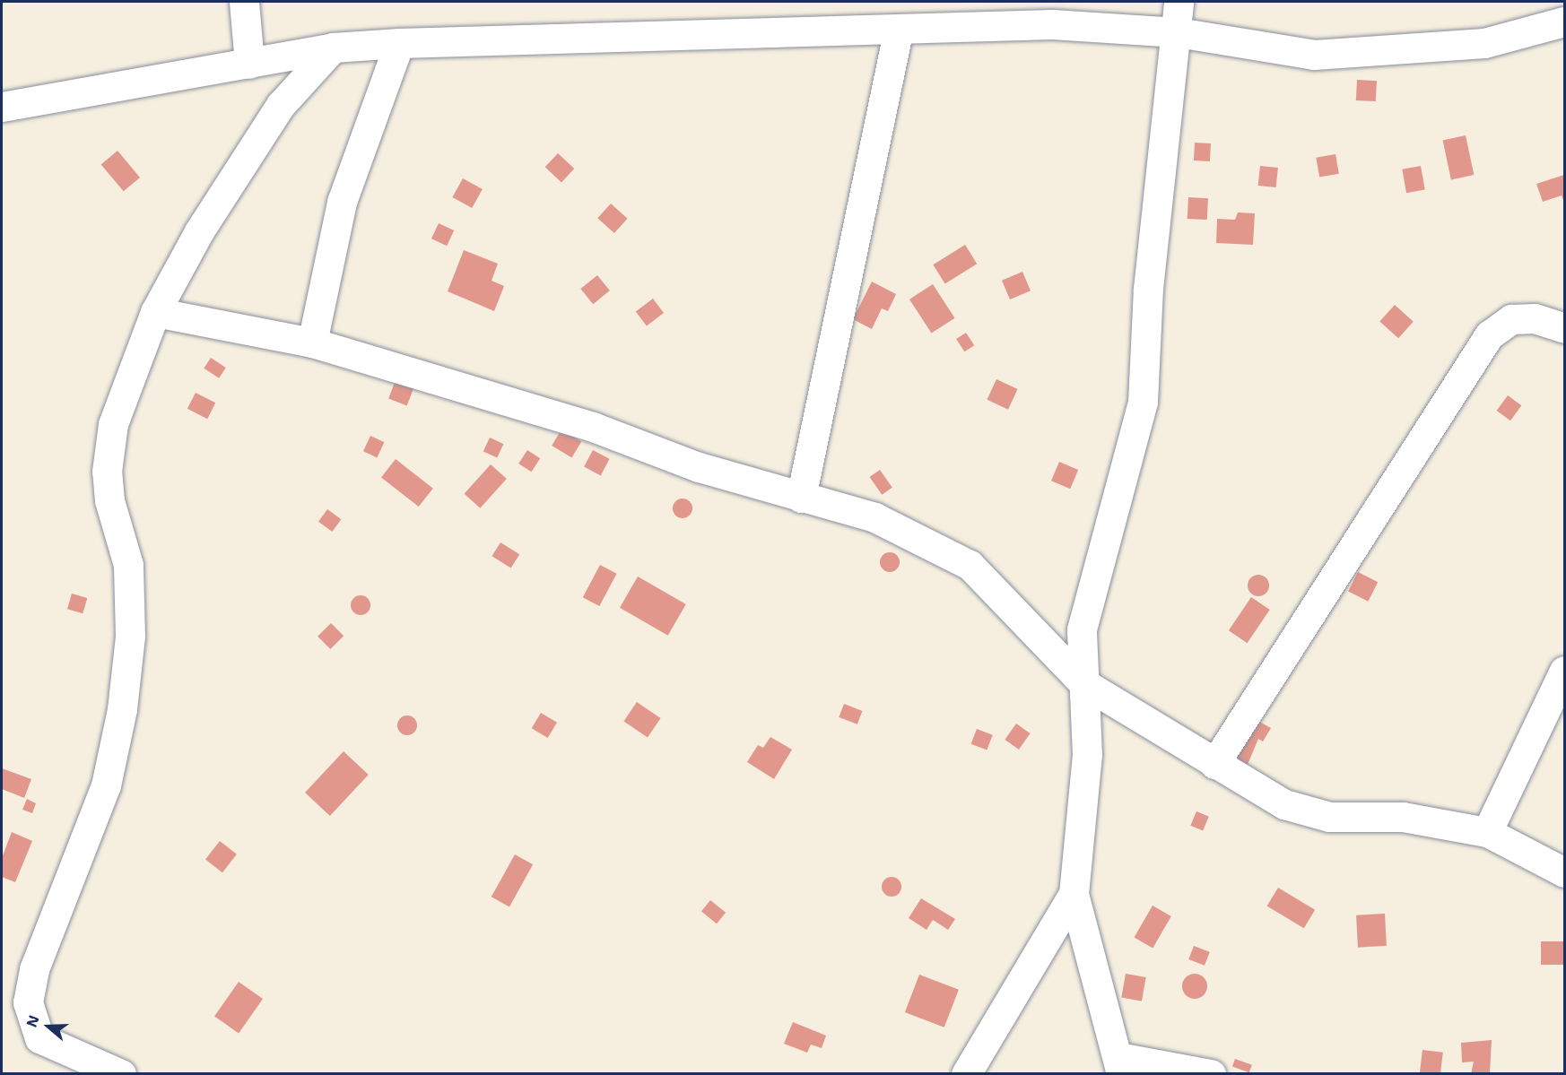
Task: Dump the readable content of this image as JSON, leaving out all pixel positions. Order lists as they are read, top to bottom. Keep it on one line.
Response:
{"north":"left"}
